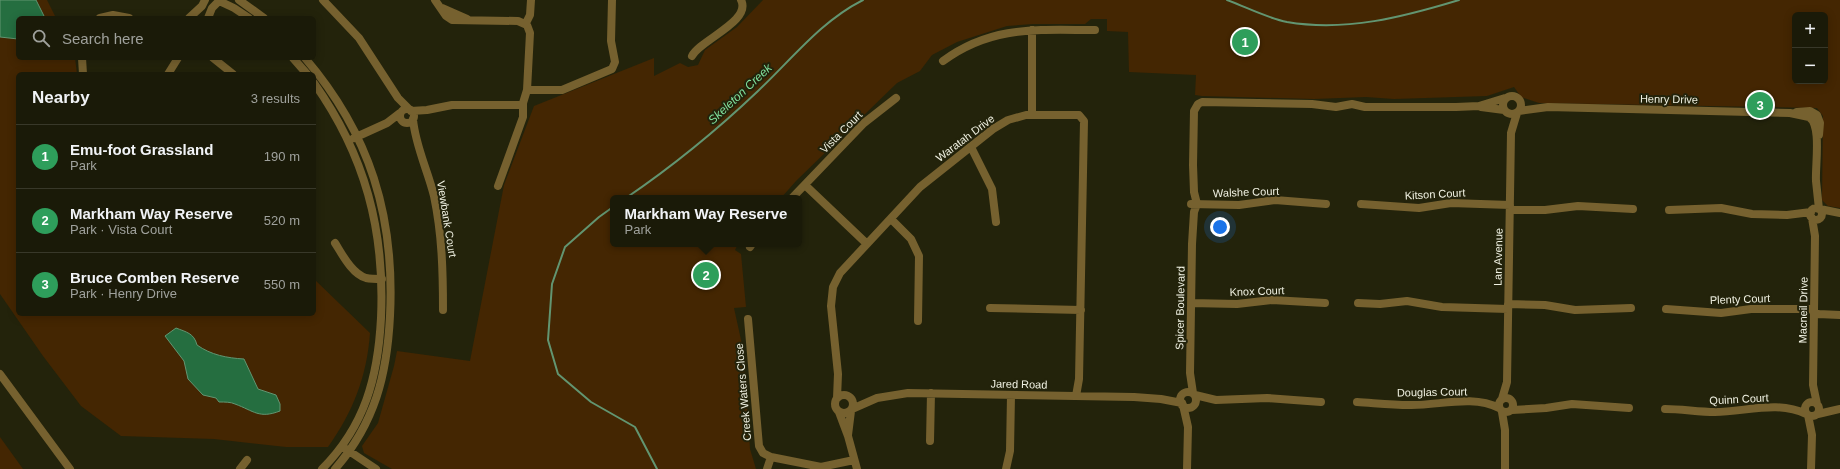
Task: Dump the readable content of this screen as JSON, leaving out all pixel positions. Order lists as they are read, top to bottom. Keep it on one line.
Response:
{"streets":{"street":["Henry Drive","Vista Court","Waratah Drive","Walshe Court","Kitson Court","Viewbank Court","Lan Avenue","Knox Court","Plenty Court","Spicer Boulevard","Macneil Drive","Jared Road","Creek Waters Close","Douglas Court","Quinn Court"]},"crossings":[["Henry Drive","Lan Avenue"],["Henry Drive","Macneil Drive"],["Waratah Drive","Jared Road"],["Walshe Court","Spicer Boulevard"],["Kitson Court","Lan Avenue"],["Lan Avenue","Douglas Court"],["Knox Court","Spicer Boulevard"],["Plenty Court","Macneil Drive"],["Spicer Boulevard","Jared Road"],["Macneil Drive","Quinn Court"]],"water":["Skeleton Creek"],"page":{"map_buttons":["+","−"],"search":"Search here","pins":["1","3","2"],"heading":["Nearby","3 results"],"list":[{"mark":"1","name":"Emu-foot Grassland","note":"Park","value":"190 m"},{"mark":"2","name":"Markham Way Reserve","note":"Park · Vista Court","value":"520 m"},{"mark":"3","name":"Bruce Comben Reserve","note":"Park · Henry Drive","value":"550 m"}],"popup":["Markham Way Reserve","Park"]}}
